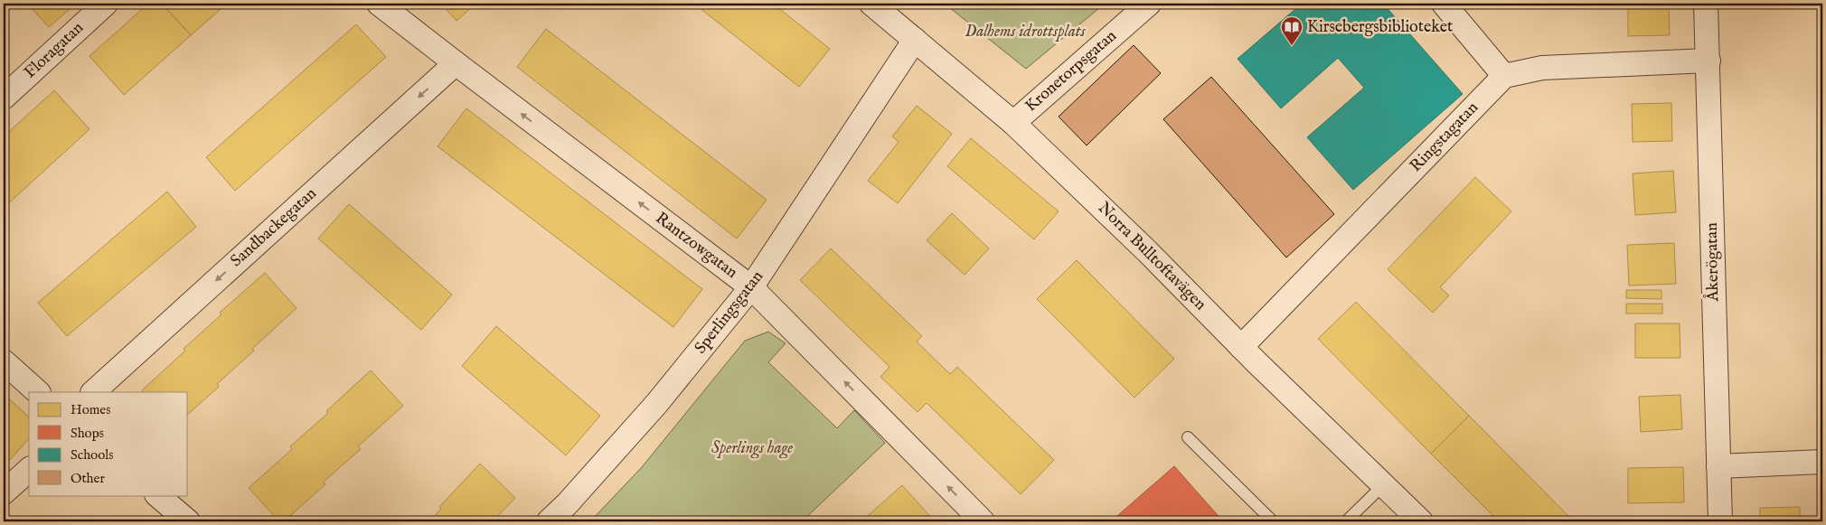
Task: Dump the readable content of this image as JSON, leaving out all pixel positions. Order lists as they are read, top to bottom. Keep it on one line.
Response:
{"streets":{"street":["Floragatan","Kronetorpsgatan","Ringstagatan","Sandbackegatan","Rantzowgatan","Norra Bulltoftavägen","Åkerögatan","Sperlingsgatan"]},"crossings":[["Kronetorpsgatan","Norra Bulltoftavägen"],["Ringstagatan","Norra Bulltoftavägen"],["Sandbackegatan","Rantzowgatan"],["Rantzowgatan","Sperlingsgatan"],["Norra Bulltoftavägen","Sperlingsgatan"]],"one_way":["Sandbackegatan","Rantzowgatan"],"parks":["Dalhems idrottsplats","Sperlings hage"],"places":{"library":["Kirsebergsbiblioteket"]},"legend":["Homes","Shops","Schools","Other"]}
